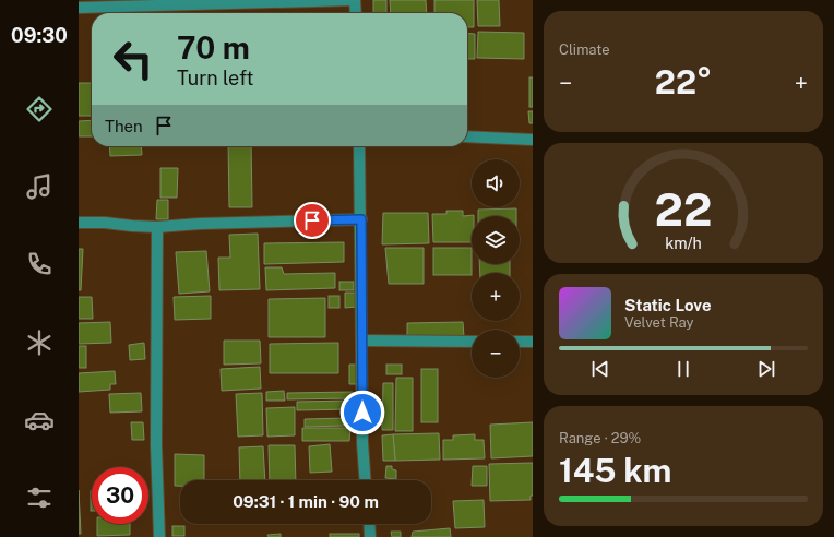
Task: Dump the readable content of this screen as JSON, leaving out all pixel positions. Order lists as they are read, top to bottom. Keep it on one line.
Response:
{"page":{"tabs":"09:30","tile":["Climate",["Range · 29%","145 km"]],"turn":["70 m","Turn left"],"heat":["−","22°","+"],"then":"Then","map_buttons":["+","−"],"song":["Static Love","Velvet Ray"],"limit":"30","trip":"09:31 · 1 min · 90 m","gauge":["22","km/h"]}}
